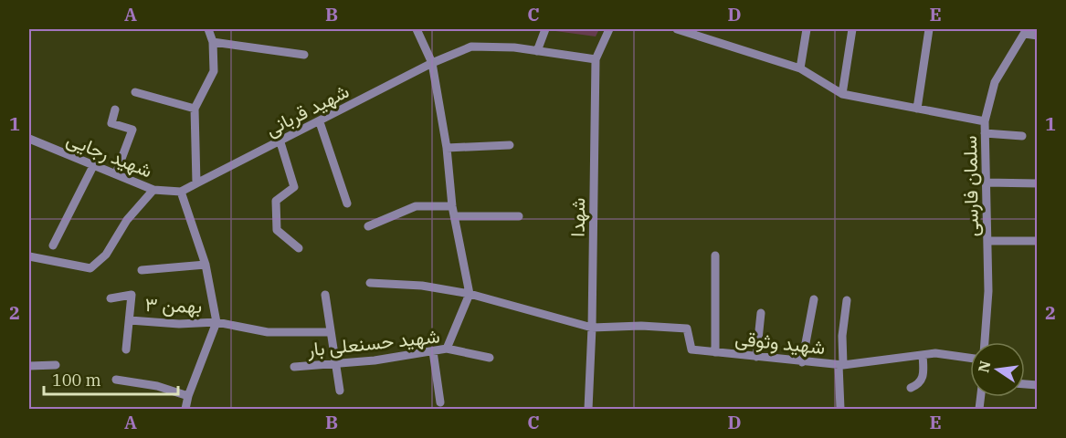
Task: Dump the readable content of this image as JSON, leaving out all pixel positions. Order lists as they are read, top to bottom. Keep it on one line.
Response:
{"streets":{"street":["شهید قربانی","شهید رجایی","سلمان فارسی","شهدا","بهمن ۳","شهید حسنعلی بار","شهید وثوقی"]},"crossings":[["شهید قربانی","شهید رجایی"],["شهید قربانی","شهدا"],["شهدا","شهید وثوقی"]],"scale_bar":"100 m","north":"left","grid":{"columns":["A","B","C","D","E"],"rows":["1","2"]}}
